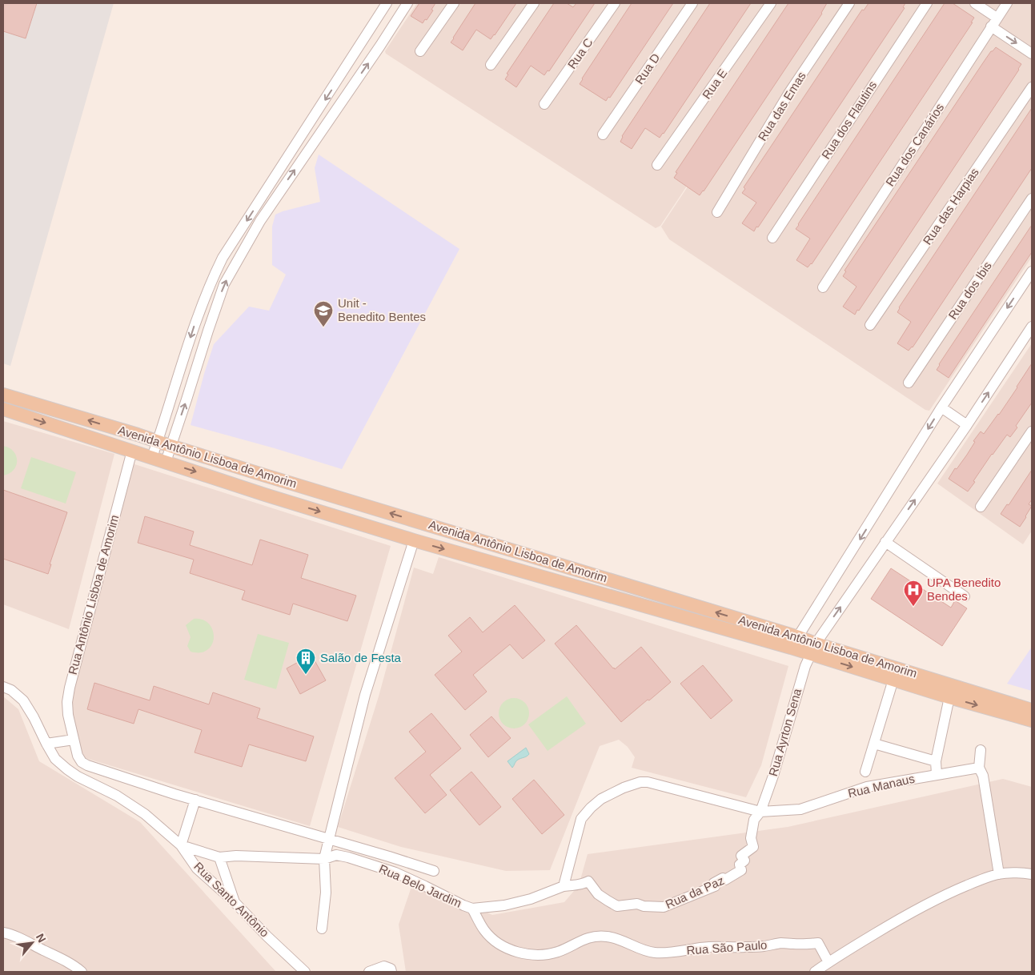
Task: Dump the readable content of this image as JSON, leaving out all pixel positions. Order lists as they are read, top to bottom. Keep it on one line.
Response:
{"streets":{"main road":["Avenida Antônio Lisboa de Amorim"],"street":["Rua C","Rua D","Rua E","Rua das Emas","Rua dos Flautins","Rua dos Canários","Rua das Harpias","Rua dos Ibis","Rua Antônio Lisboa de Amorim","Rua Ayrton Sena","Rua Manaus","Rua Belo Jardim","Rua da Paz","Rua Santo Antônio","Rua São Paulo"]},"crossings":[["Avenida Antônio Lisboa de Amorim","Rua Antônio Lisboa de Amorim"],["Avenida Antônio Lisboa de Amorim","Rua Ayrton Sena"],["Rua Antônio Lisboa de Amorim","Rua Belo Jardim"],["Rua Ayrton Sena","Rua Manaus"],["Rua Ayrton Sena","Rua da Paz"],["Rua Manaus","Rua da Paz"],["Rua Belo Jardim","Rua da Paz"],["Rua Belo Jardim","Rua Santo Antônio"],["Rua Belo Jardim","Rua São Paulo"]],"places":{"school or university":["Unit - Benedito Bentes"],"hospital":["UPA Benedito Bendes"],"building":["Salão de Festa"]},"north":"top right"}
